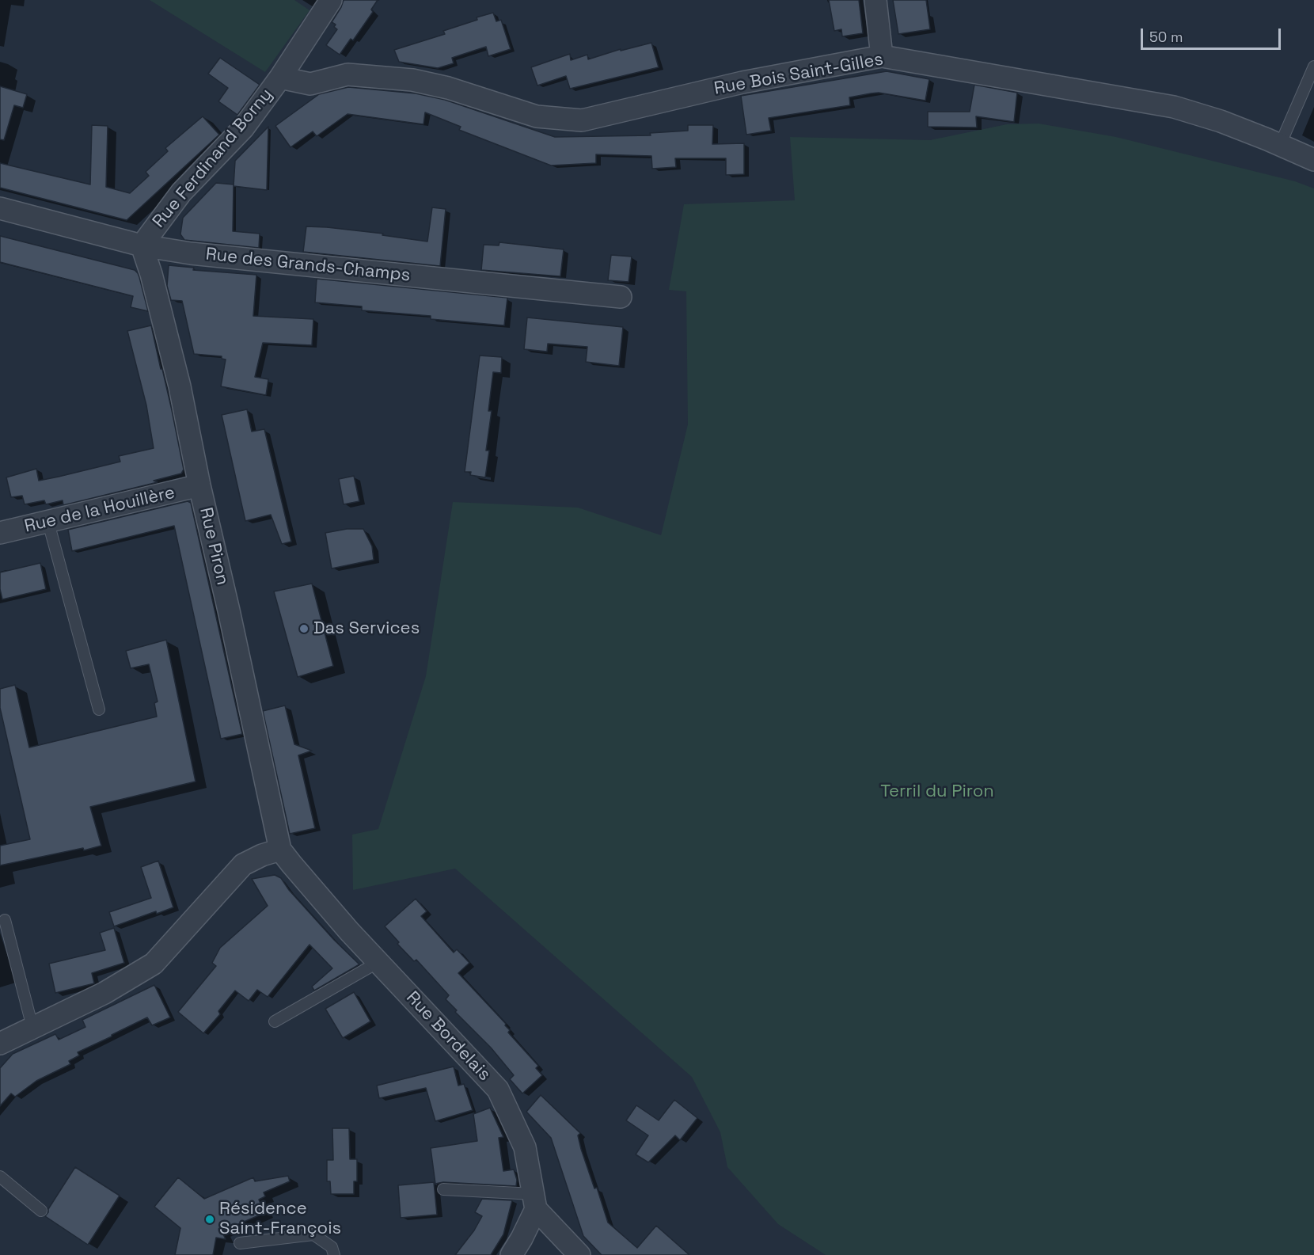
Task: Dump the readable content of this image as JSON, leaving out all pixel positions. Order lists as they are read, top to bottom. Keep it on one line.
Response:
{"streets":{"street":["Rue Bois Saint-Gilles","Rue Ferdinand Borny","Rue des Grands-Champs","Rue de la Houillère","Rue Piron","Rue Bordelais"]},"crossings":[["Rue Bois Saint-Gilles","Rue Ferdinand Borny"],["Rue Ferdinand Borny","Rue des Grands-Champs"],["Rue Ferdinand Borny","Rue Piron"],["Rue des Grands-Champs","Rue Piron"],["Rue de la Houillère","Rue Piron"],["Rue Piron","Rue Bordelais"]],"parks":["Terril du Piron"],"places":["Das Services","Résidence Saint-François"],"scale_bar":"50 m"}
